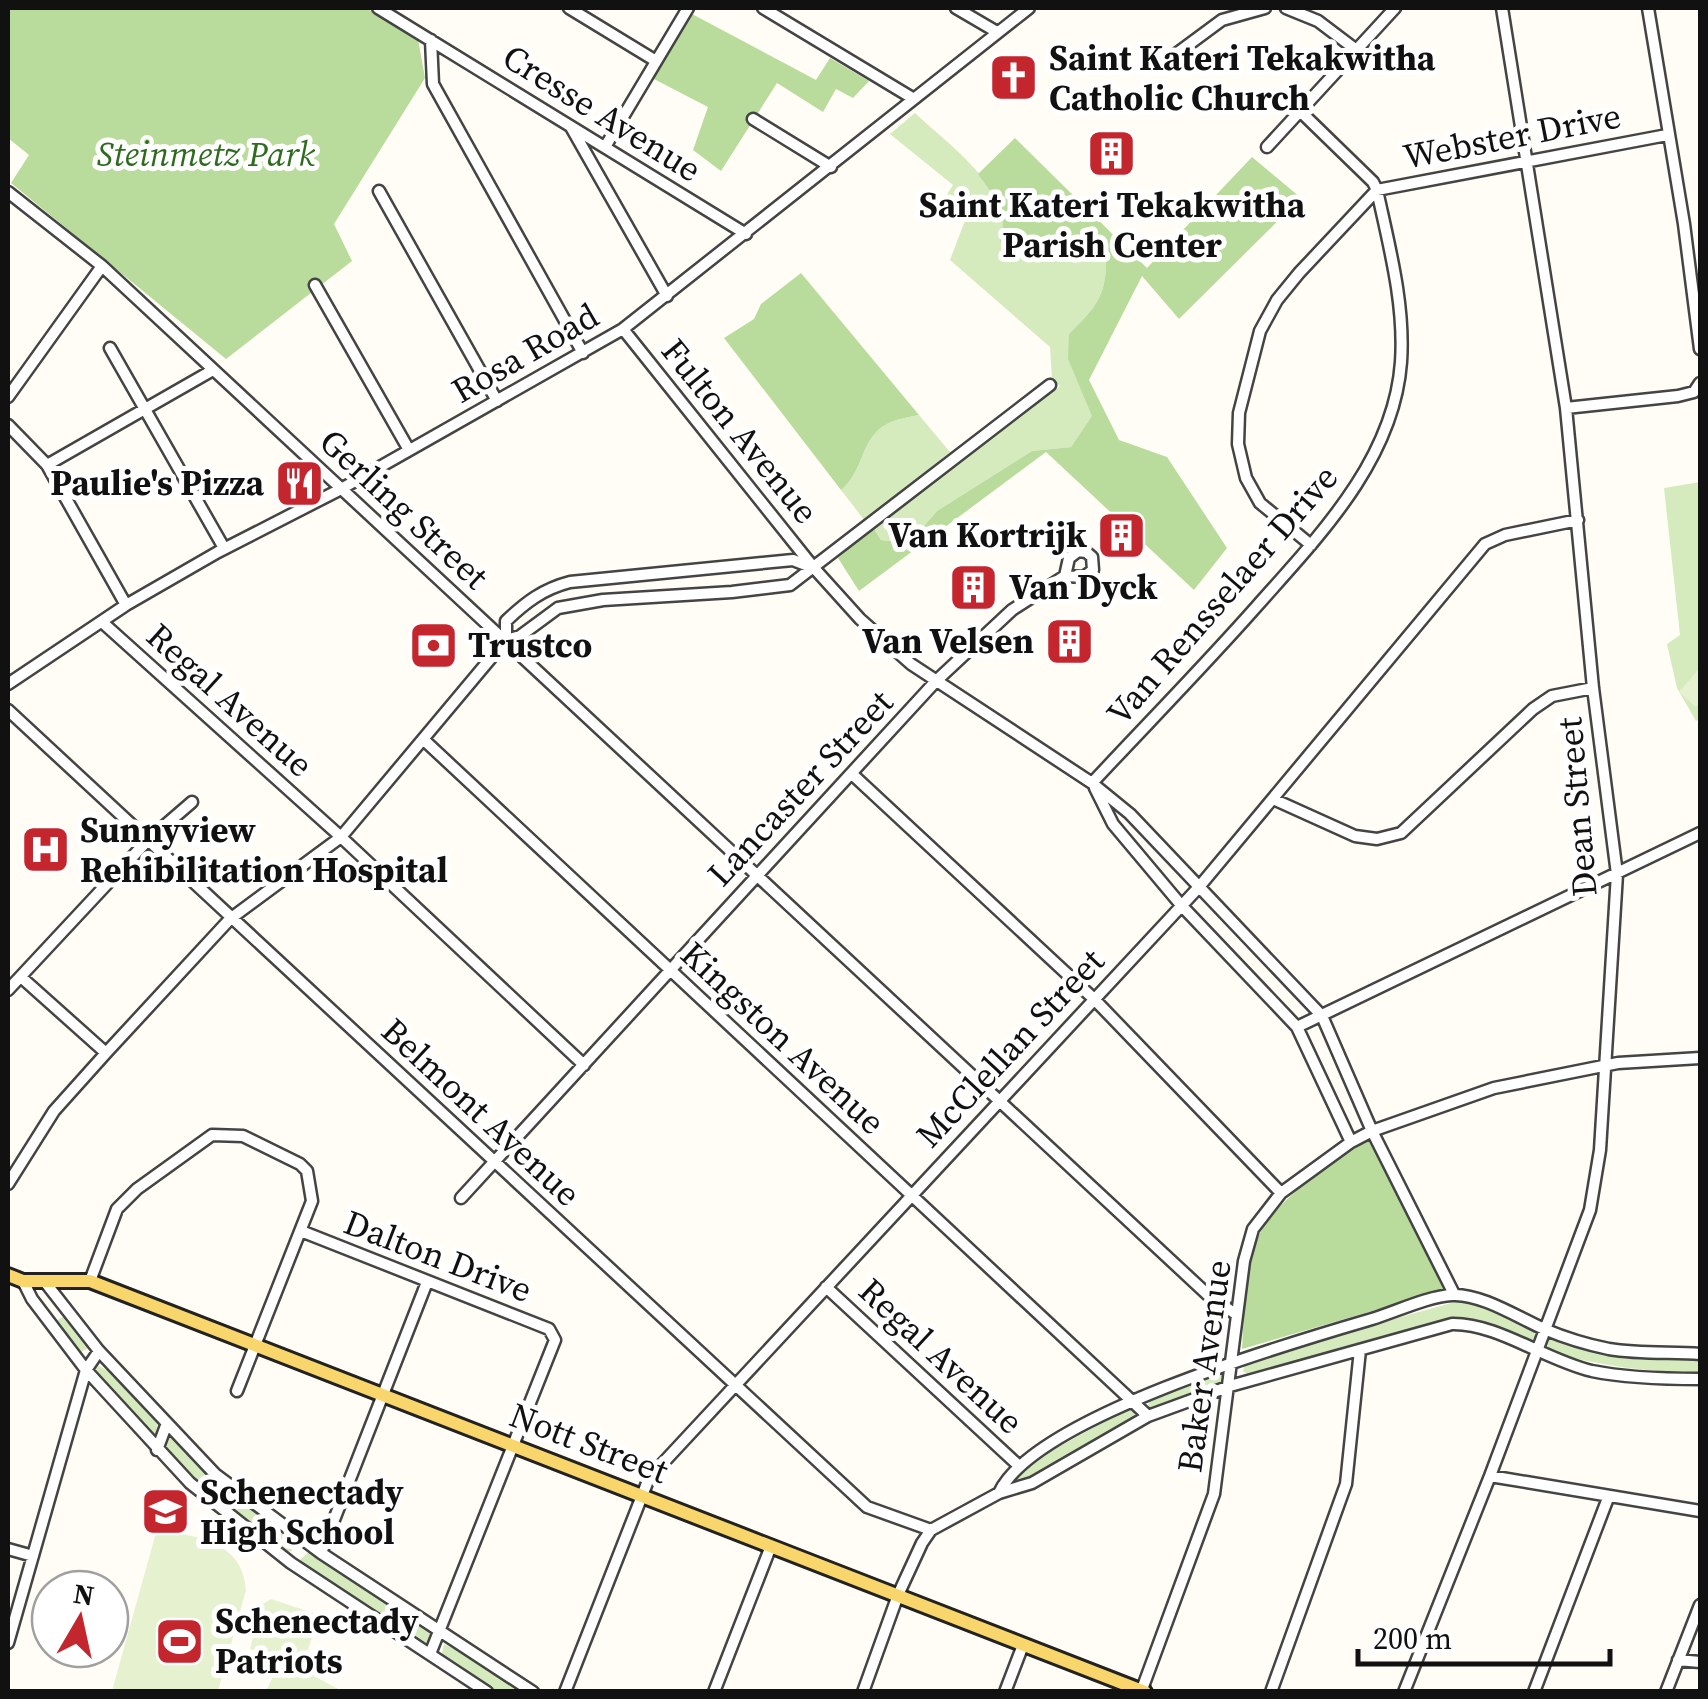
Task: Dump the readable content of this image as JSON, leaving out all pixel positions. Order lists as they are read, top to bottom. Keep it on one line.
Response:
{"streets":{"main road":["Nott Street"],"street":["Cresse Avenue","Webster Drive","Rosa Road","Fulton Avenue","Gerling Street","Van Rensselaer Drive","Regal Avenue","Lancaster Street","Dean Street","Kingston Avenue","McClellan Street","Belmont Avenue","Dalton Drive","Baker Avenue"]},"crossings":[["Cresse Avenue","Rosa Road"],["Webster Drive","Van Rensselaer Drive"],["Webster Drive","Dean Street"],["Rosa Road","Fulton Avenue"],["Rosa Road","Gerling Street"],["Rosa Road","Regal Avenue"],["Fulton Avenue","Van Rensselaer Drive"],["Fulton Avenue","Lancaster Street"],["Fulton Avenue","McClellan Street"],["Fulton Avenue","Baker Avenue"],["Gerling Street","Lancaster Street"],["Gerling Street","McClellan Street"],["Gerling Street","Baker Avenue"],["Regal Avenue","Lancaster Street"],["Regal Avenue","McClellan Street"],["Lancaster Street","Kingston Avenue"],["Lancaster Street","Belmont Avenue"],["Dean Street","McClellan Street"],["Dean Street","Baker Avenue"],["Kingston Avenue","McClellan Street"],["McClellan Street","Belmont Avenue"],["McClellan Street","Nott Street"],["Dalton Drive","Nott Street"],["Baker Avenue","Nott Street"]],"parks":["Steinmetz Park"],"places":{"church":["Saint Kateri Tekakwitha Catholic Church"],"building":["Saint Kateri Tekakwitha Parish Center","Van Kortrijk","Van Dyck","Van Velsen"],"restaurant":["Paulie's Pizza"],"bank":["Trustco"],"hospital":["Sunnyview Rehibilitation Hospital"],"school or university":["Schenectady High School"],"sports":["Schenectady Patriots"]},"scale_bar":"200 m","north":"top"}
